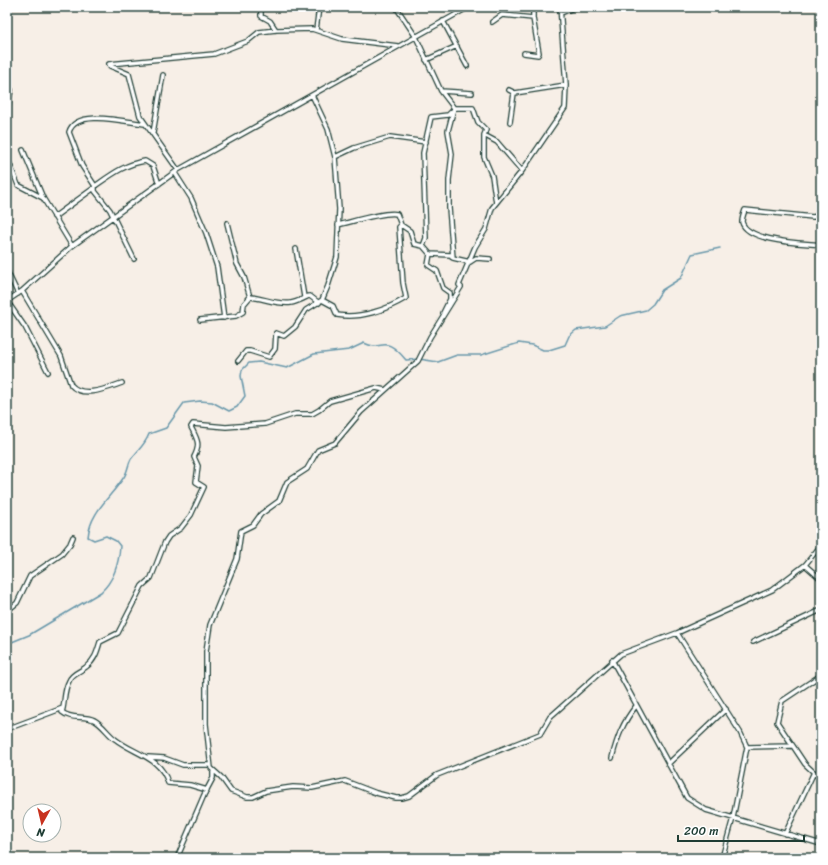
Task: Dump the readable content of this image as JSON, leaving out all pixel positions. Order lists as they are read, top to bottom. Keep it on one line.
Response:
{"scale_bar":"200 m","north":"bottom"}
